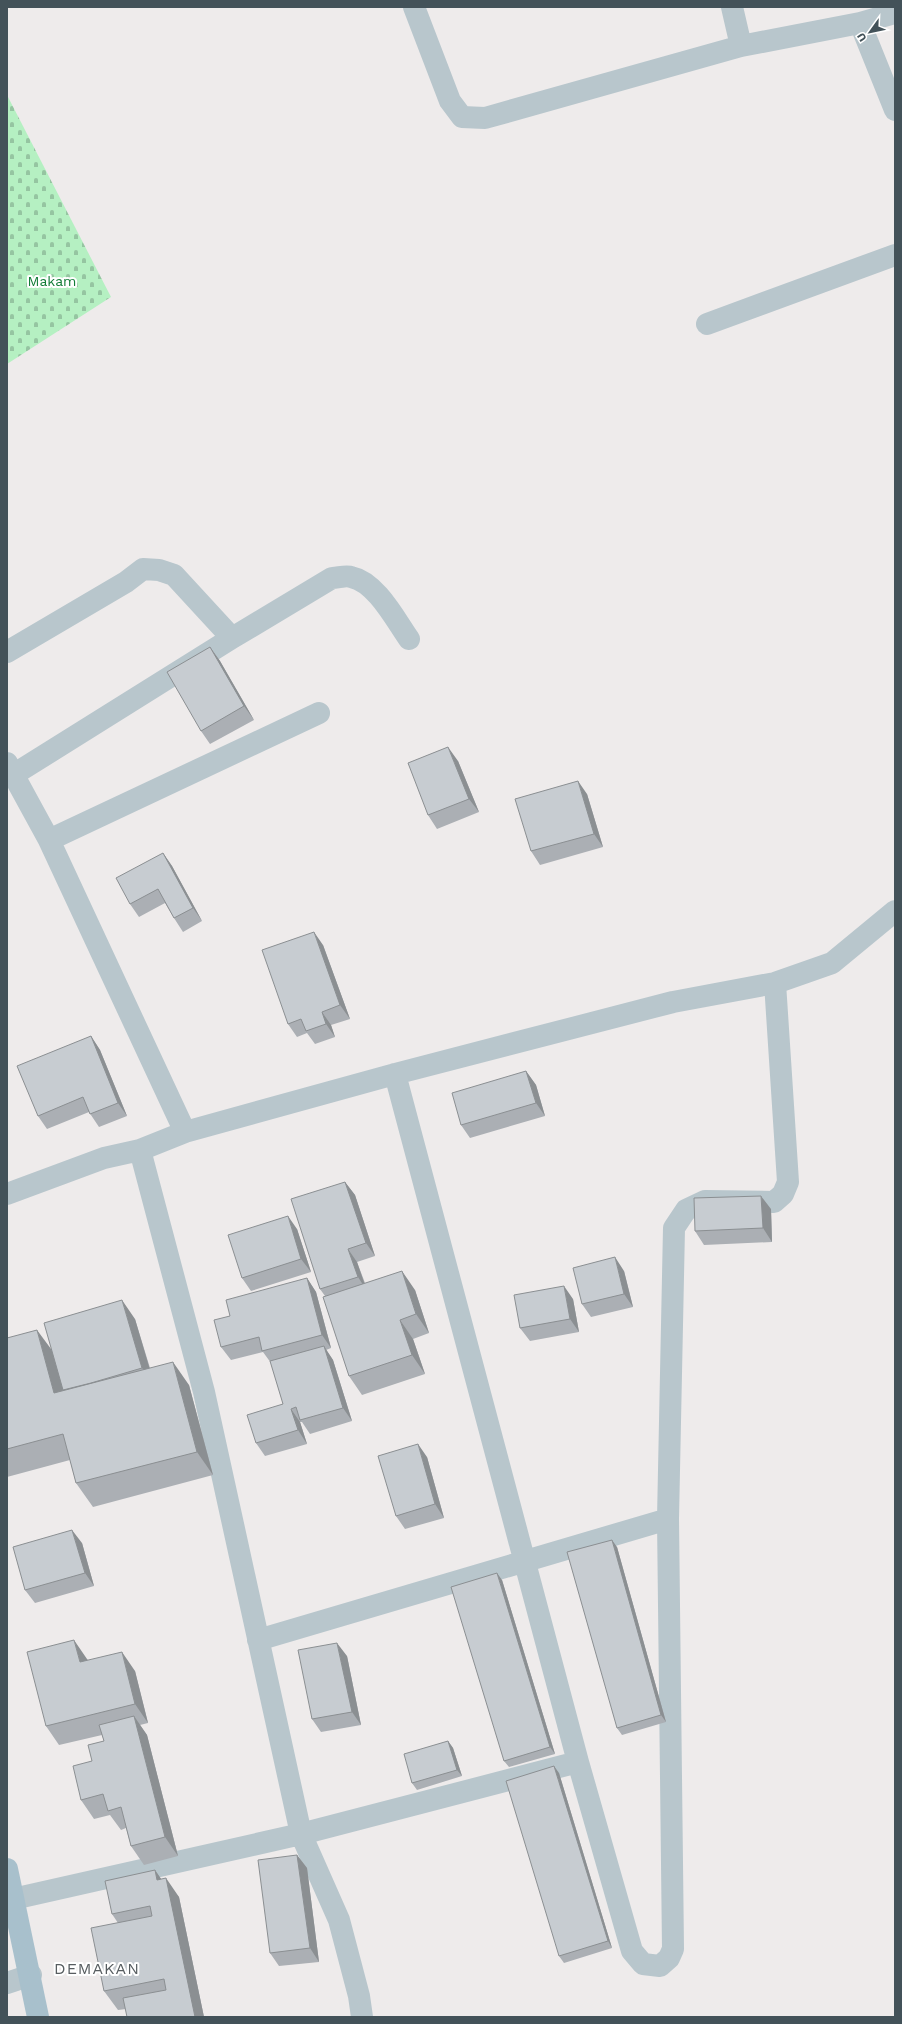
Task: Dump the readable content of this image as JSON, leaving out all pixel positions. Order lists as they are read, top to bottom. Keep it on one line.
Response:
{"districts":["DEMAKAN"],"parks":["Makam"],"north":"bottom left"}
